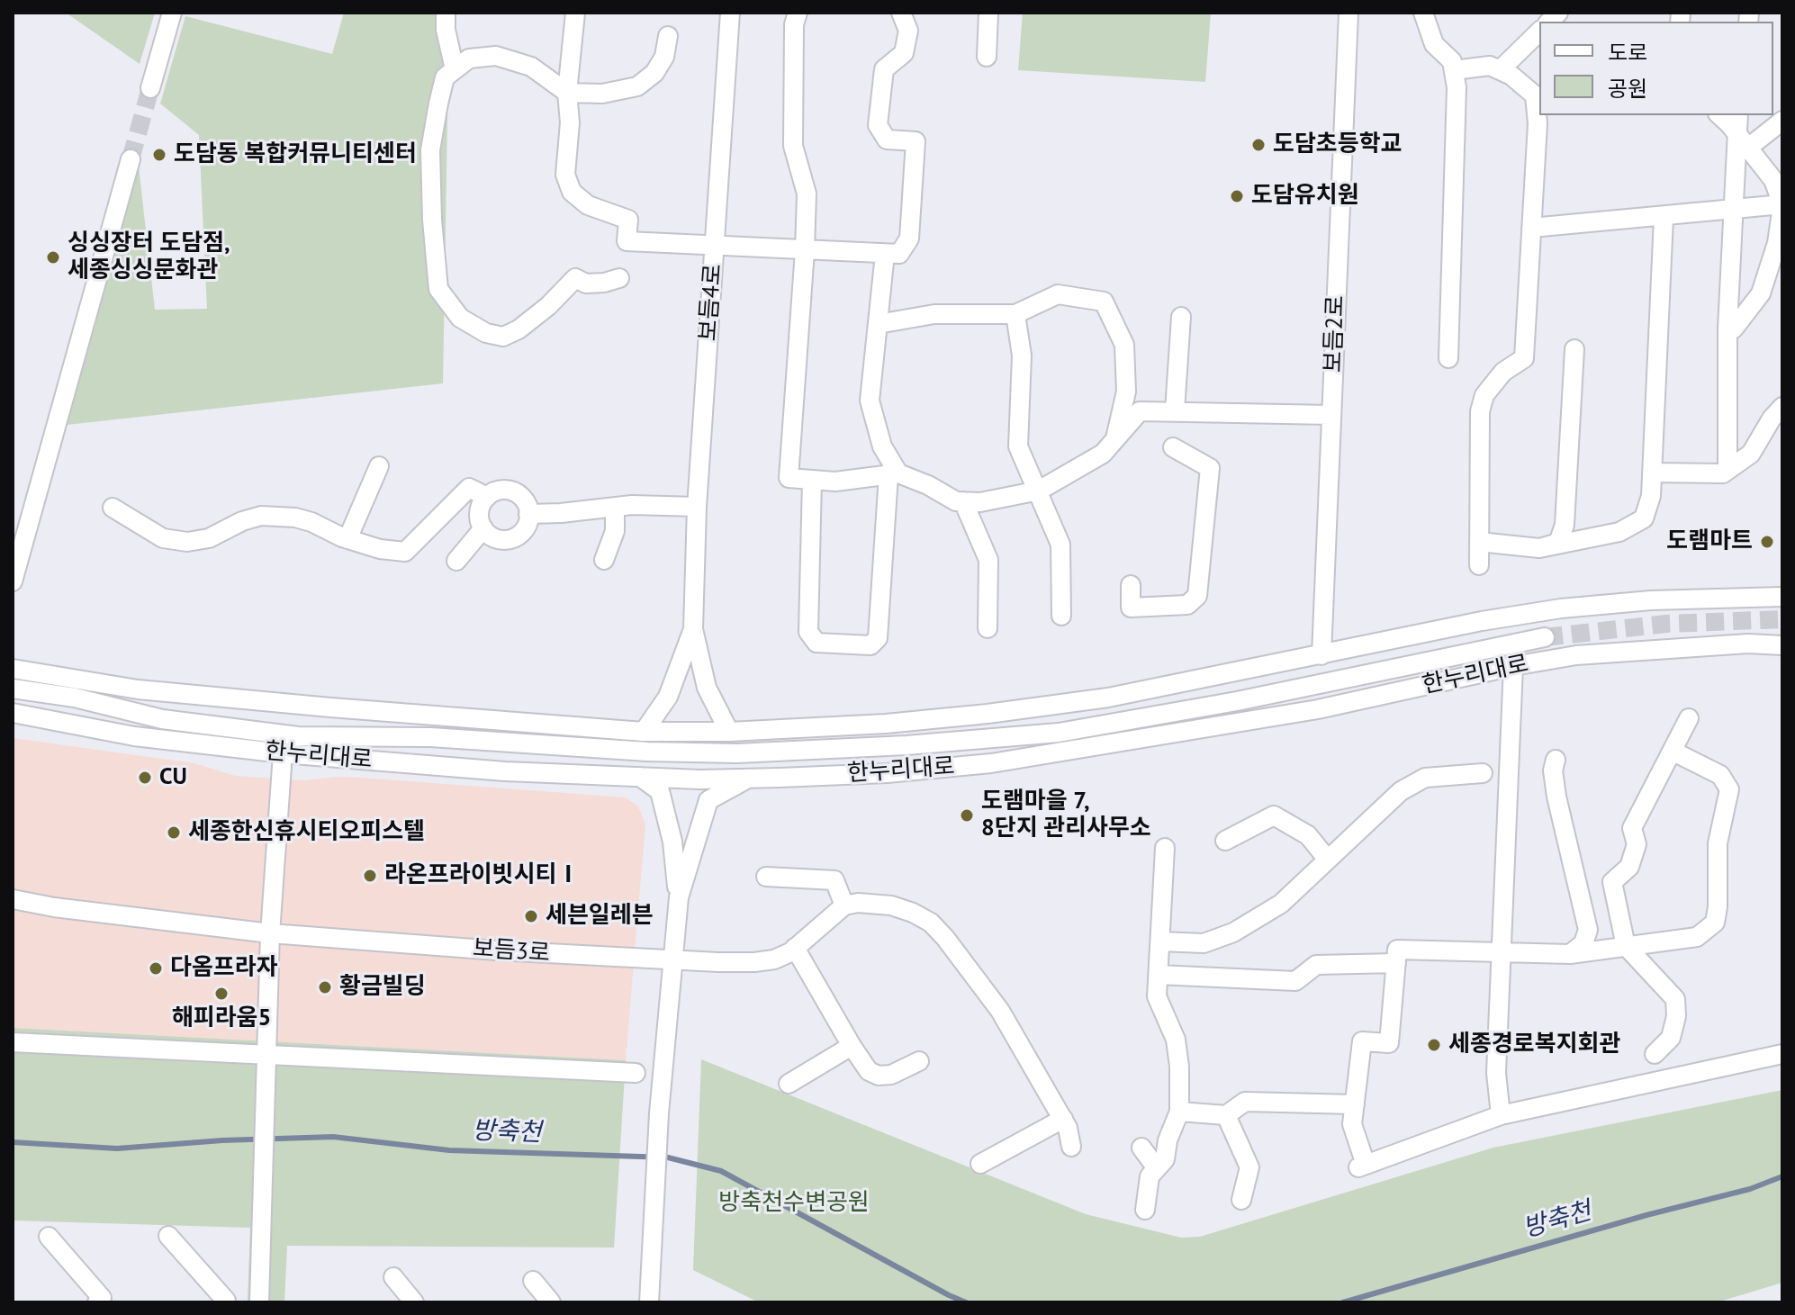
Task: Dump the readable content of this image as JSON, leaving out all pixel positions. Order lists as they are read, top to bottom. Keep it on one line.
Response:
{"streets":{"street":["보듬4로","보듬2로","한누리대로","보듬3로"]},"crossings":[["보듬2로","한누리대로"]],"water":["방축천"],"parks":["방축천수변공원"],"places":["도담초등학교","도담동 복합커뮤니티센터","도담유치원","싱싱장터 도담점, 세종싱싱문화관","도램마트","CU","도램마을 7, 8단지 관리사무소","세종한신휴시티오피스텔","라온프라이빗시티Ⅰ","세븐일레븐","다옴프라자","황금빌딩","해피라움5","세종경로복지회관"],"legend":["도로","공원"]}
